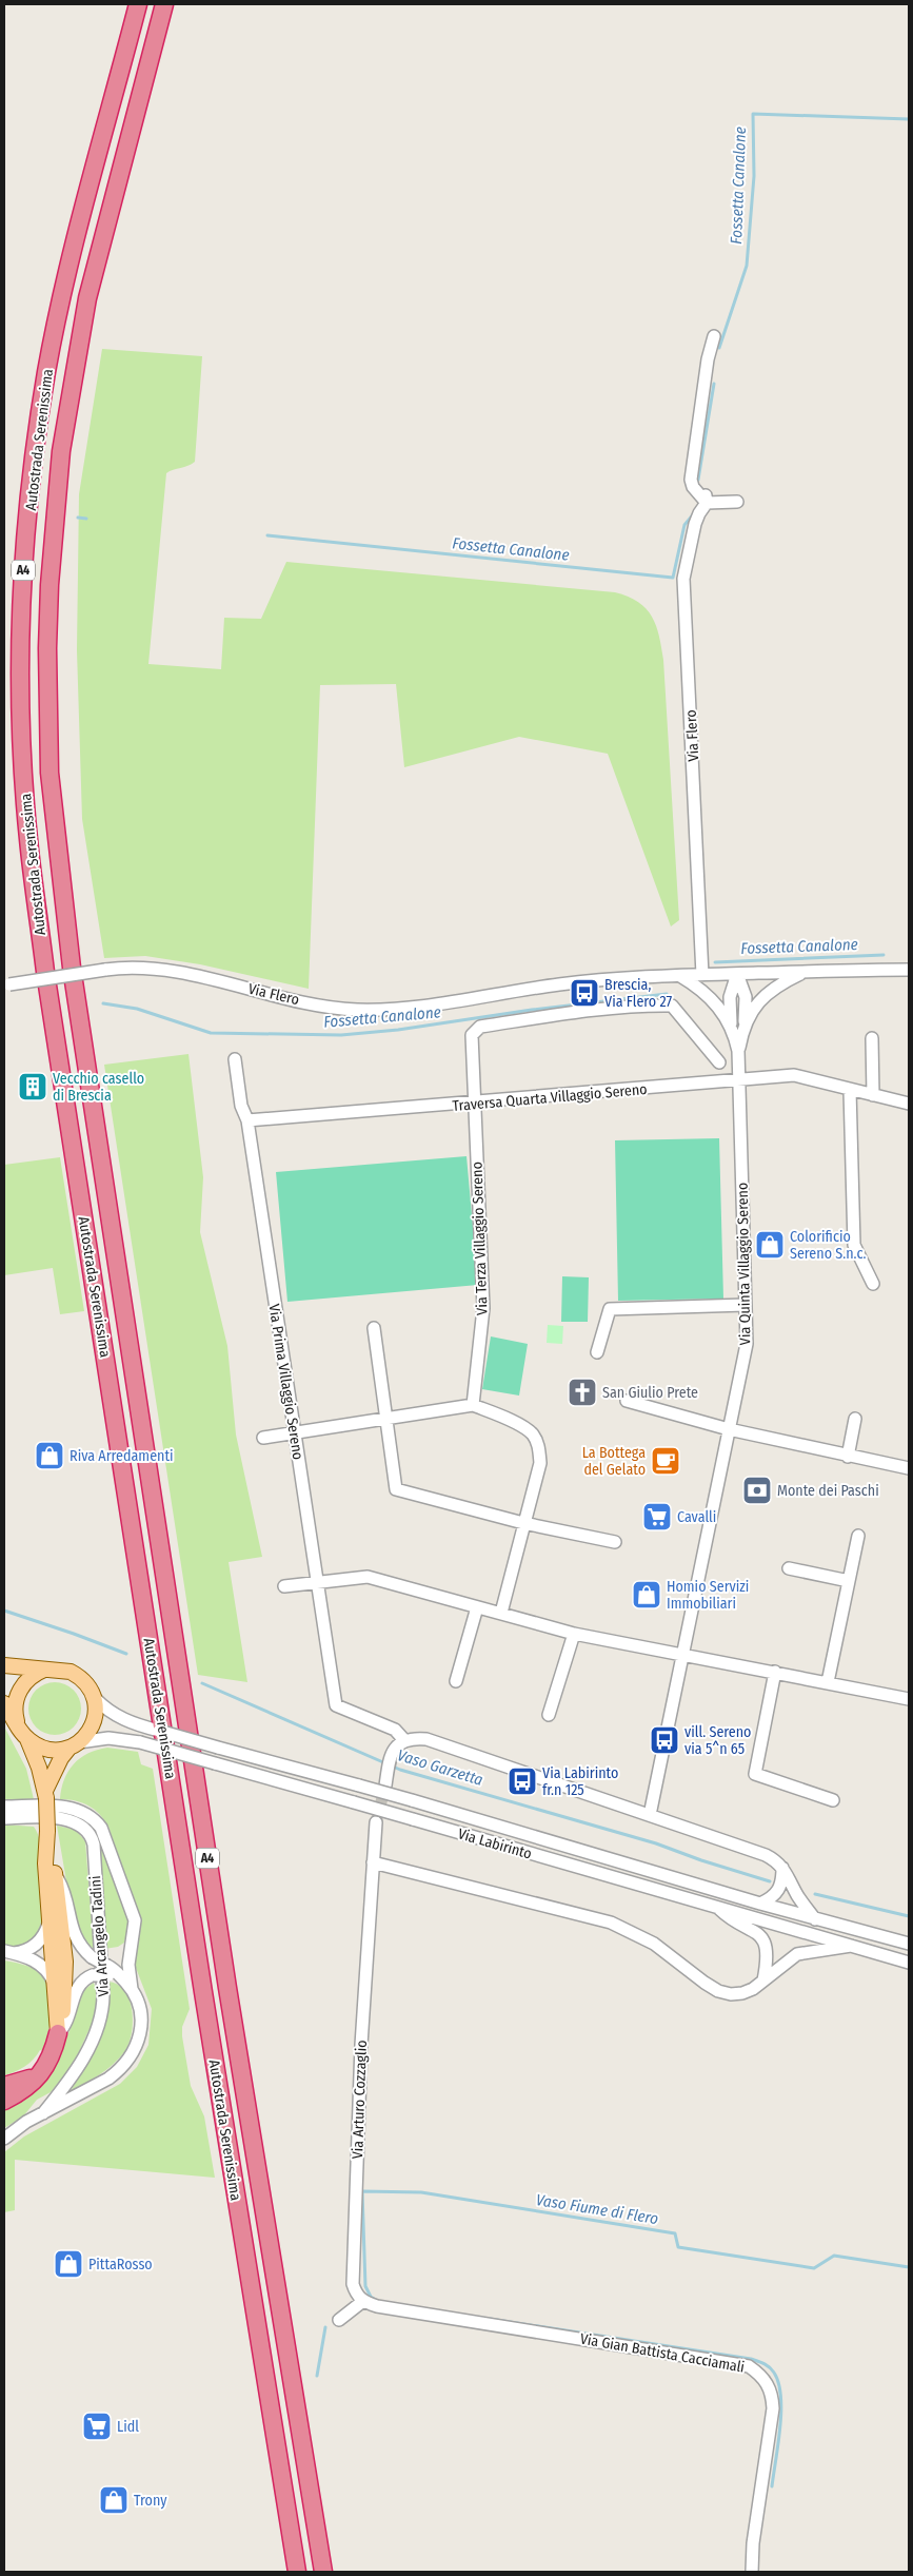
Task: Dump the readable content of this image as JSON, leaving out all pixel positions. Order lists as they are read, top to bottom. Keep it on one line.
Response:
{"streets":{"highway":["Autostrada Serenissima","A4"],"main road":["Via Labirinto"],"street":["Via Flero","Traversa Quarta Villaggio Sereno","Via Terza Villaggio Sereno","Via Quinta Villaggio Sereno","Via Prima Villaggio Sereno","Via Arcangelo Tadini","Via Arturo Cozzaglio","Via Gian Battista Cacciamali"]},"crossings":[["Via Flero","Via Quinta Villaggio Sereno"],["Traversa Quarta Villaggio Sereno","Via Terza Villaggio Sereno"],["Traversa Quarta Villaggio Sereno","Via Quinta Villaggio Sereno"],["Traversa Quarta Villaggio Sereno","Via Prima Villaggio Sereno"],["Via Arturo Cozzaglio","Via Gian Battista Cacciamali"]],"water":["Fossetta Canalone","Vaso Garzetta","Vaso Fiume di Flero"],"places":{"bus stop":["Brescia, Via Flero 27","vill. Sereno via 5^n 65","Via Labirinto fr.n 125"],"building":["Vecchio casello di Brescia"],"shop":["Colorificio Sereno S.n.c.","Riva Arredamenti","Homio Servizi Immobiliari","PittaRosso","Trony"],"church":["San Giulio Prete"],"cafe":["La Bottega del Gelato"],"bank":["Monte dei Paschi"],"supermarket":["Cavalli","Lidl"]}}
